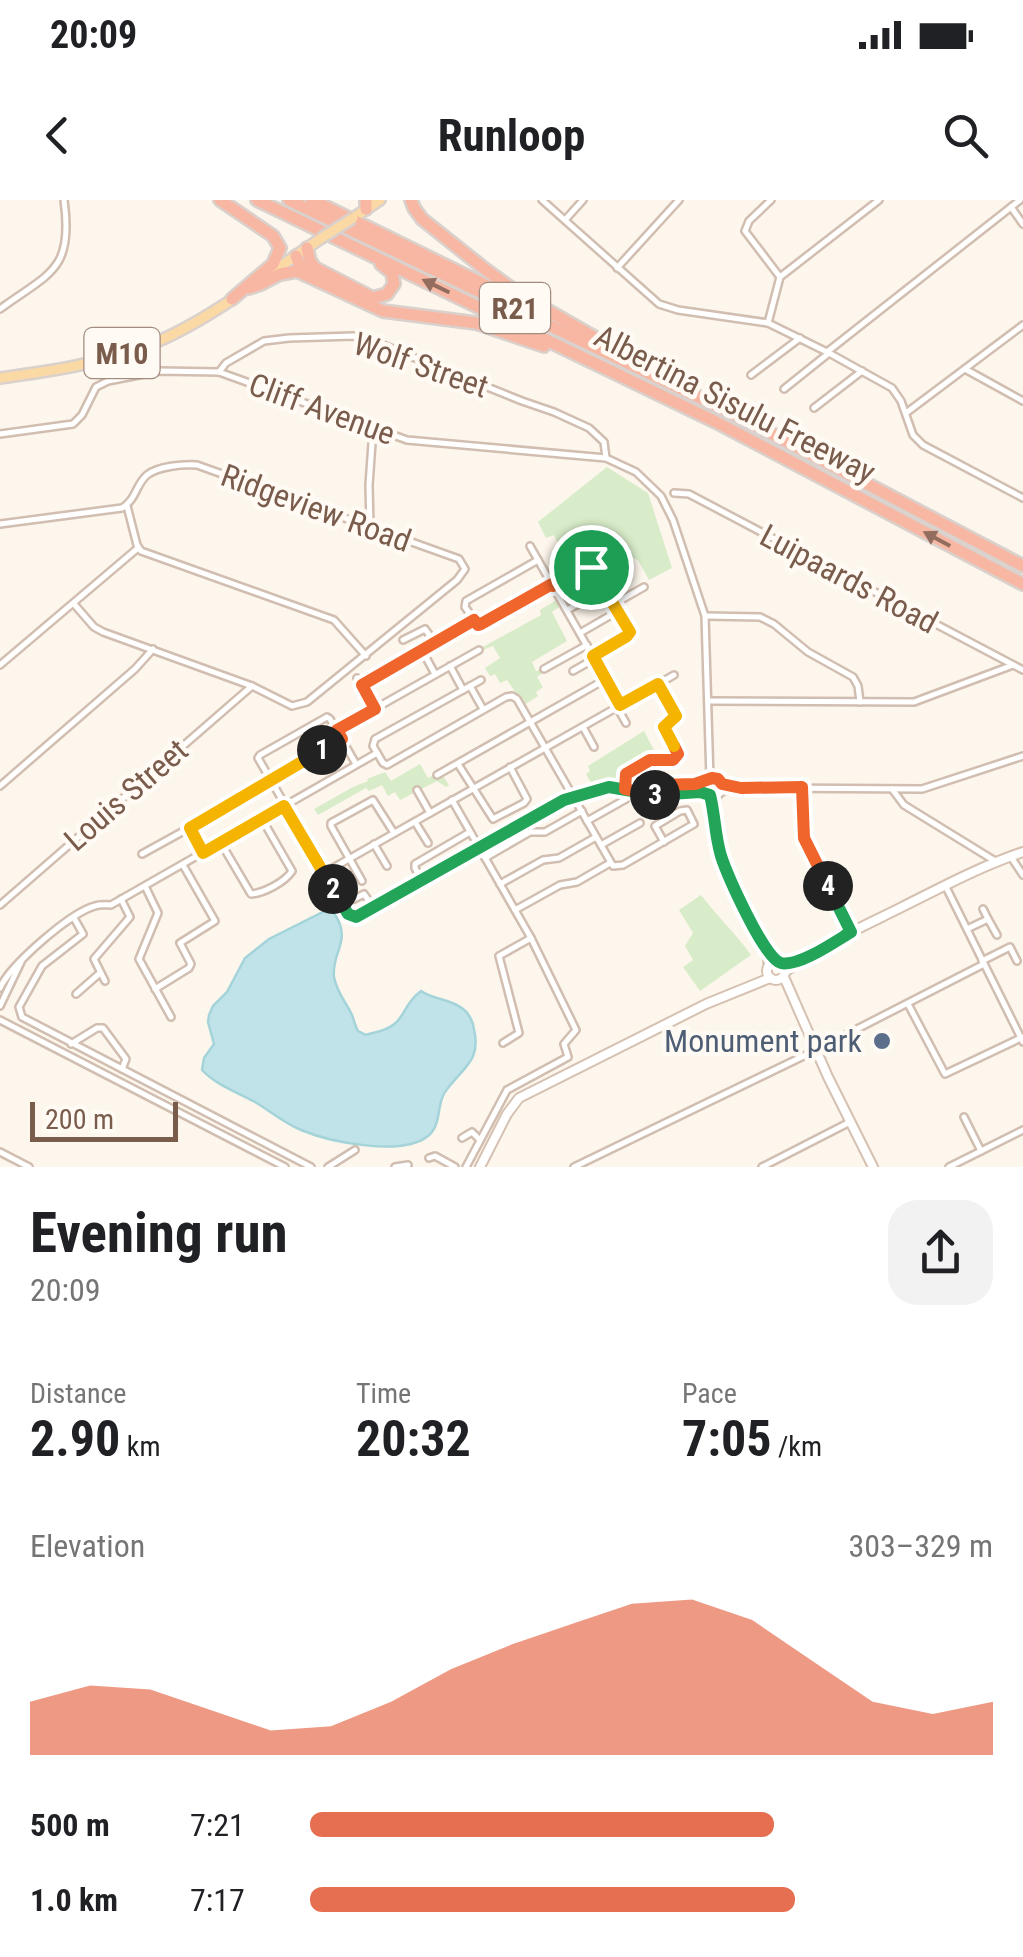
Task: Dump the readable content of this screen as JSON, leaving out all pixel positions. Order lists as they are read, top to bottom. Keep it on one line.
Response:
{"streets":{"highway":["R21","Albertina Sisulu Freeway"],"main road":["M10"],"street":["Wolf Street","Cliff Avenue","Ridgeview Road","Luipaards Road","Louis Street"]},"crossings":[["Wolf Street","Cliff Avenue"]],"places":["Monument park"],"scale_bar":"200 m","page":{"status":"20:09","header":"Runloop","pins":["1","3","4","2"],"scale":"200 m","heading":["Evening run","20:09"],"stats":[["Distance","2.90 km"],["Time","20:32"],["Pace","7:05 /km"]],"chart":["Elevation","303–329 m"],"list":[{"name":"500 m","note":"7:21"},{"name":"1.0 km","note":"7:17"}]}}
